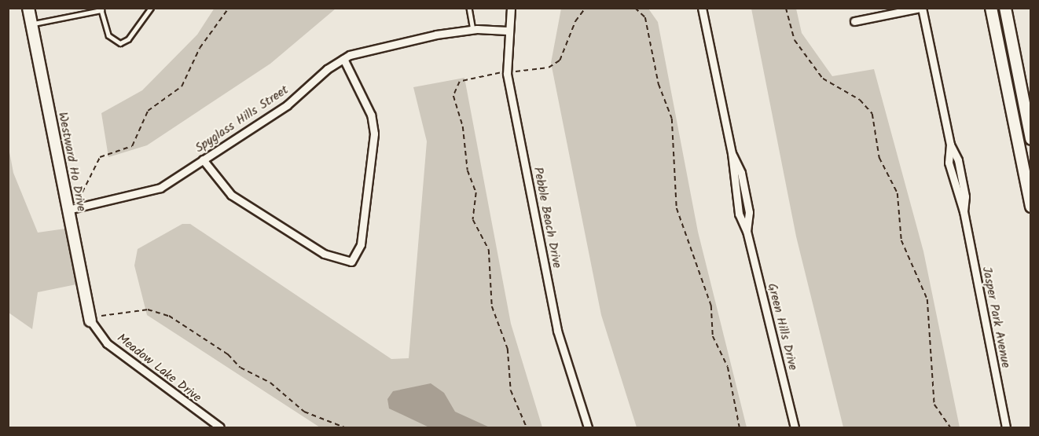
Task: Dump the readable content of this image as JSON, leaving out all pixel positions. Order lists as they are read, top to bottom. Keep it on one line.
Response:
{"streets":{"street":["Spyglass Hills Street","Westward Ho Drive","Pebble Beach Drive","Jasper Park Avenue","Green Hills Drive","Meadow Lake Drive"]},"crossings":[["Spyglass Hills Street","Westward Ho Drive"],["Spyglass Hills Street","Pebble Beach Drive"],["Westward Ho Drive","Meadow Lake Drive"]]}
